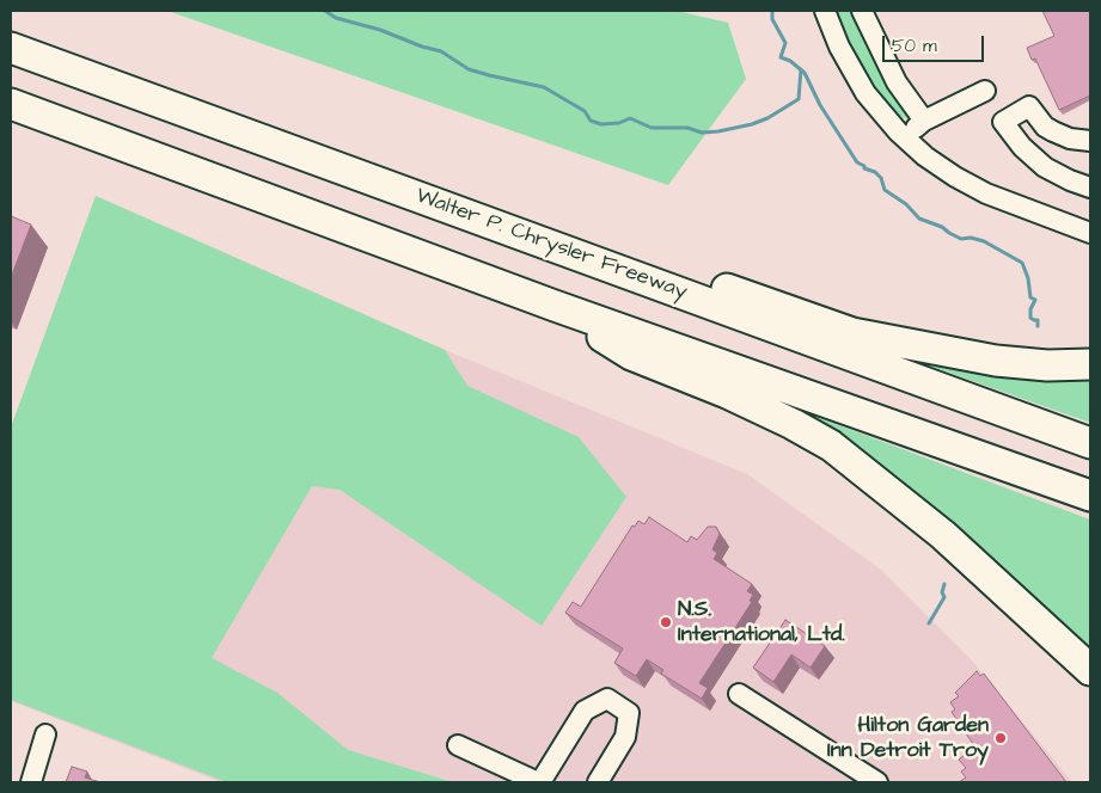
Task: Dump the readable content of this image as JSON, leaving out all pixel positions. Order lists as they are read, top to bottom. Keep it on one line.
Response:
{"streets":{"highway":["Walter P. Chrysler Freeway"]},"places":["N.S. International, Ltd.","Hilton Garden Inn Detroit Troy"],"scale_bar":"50 m"}
